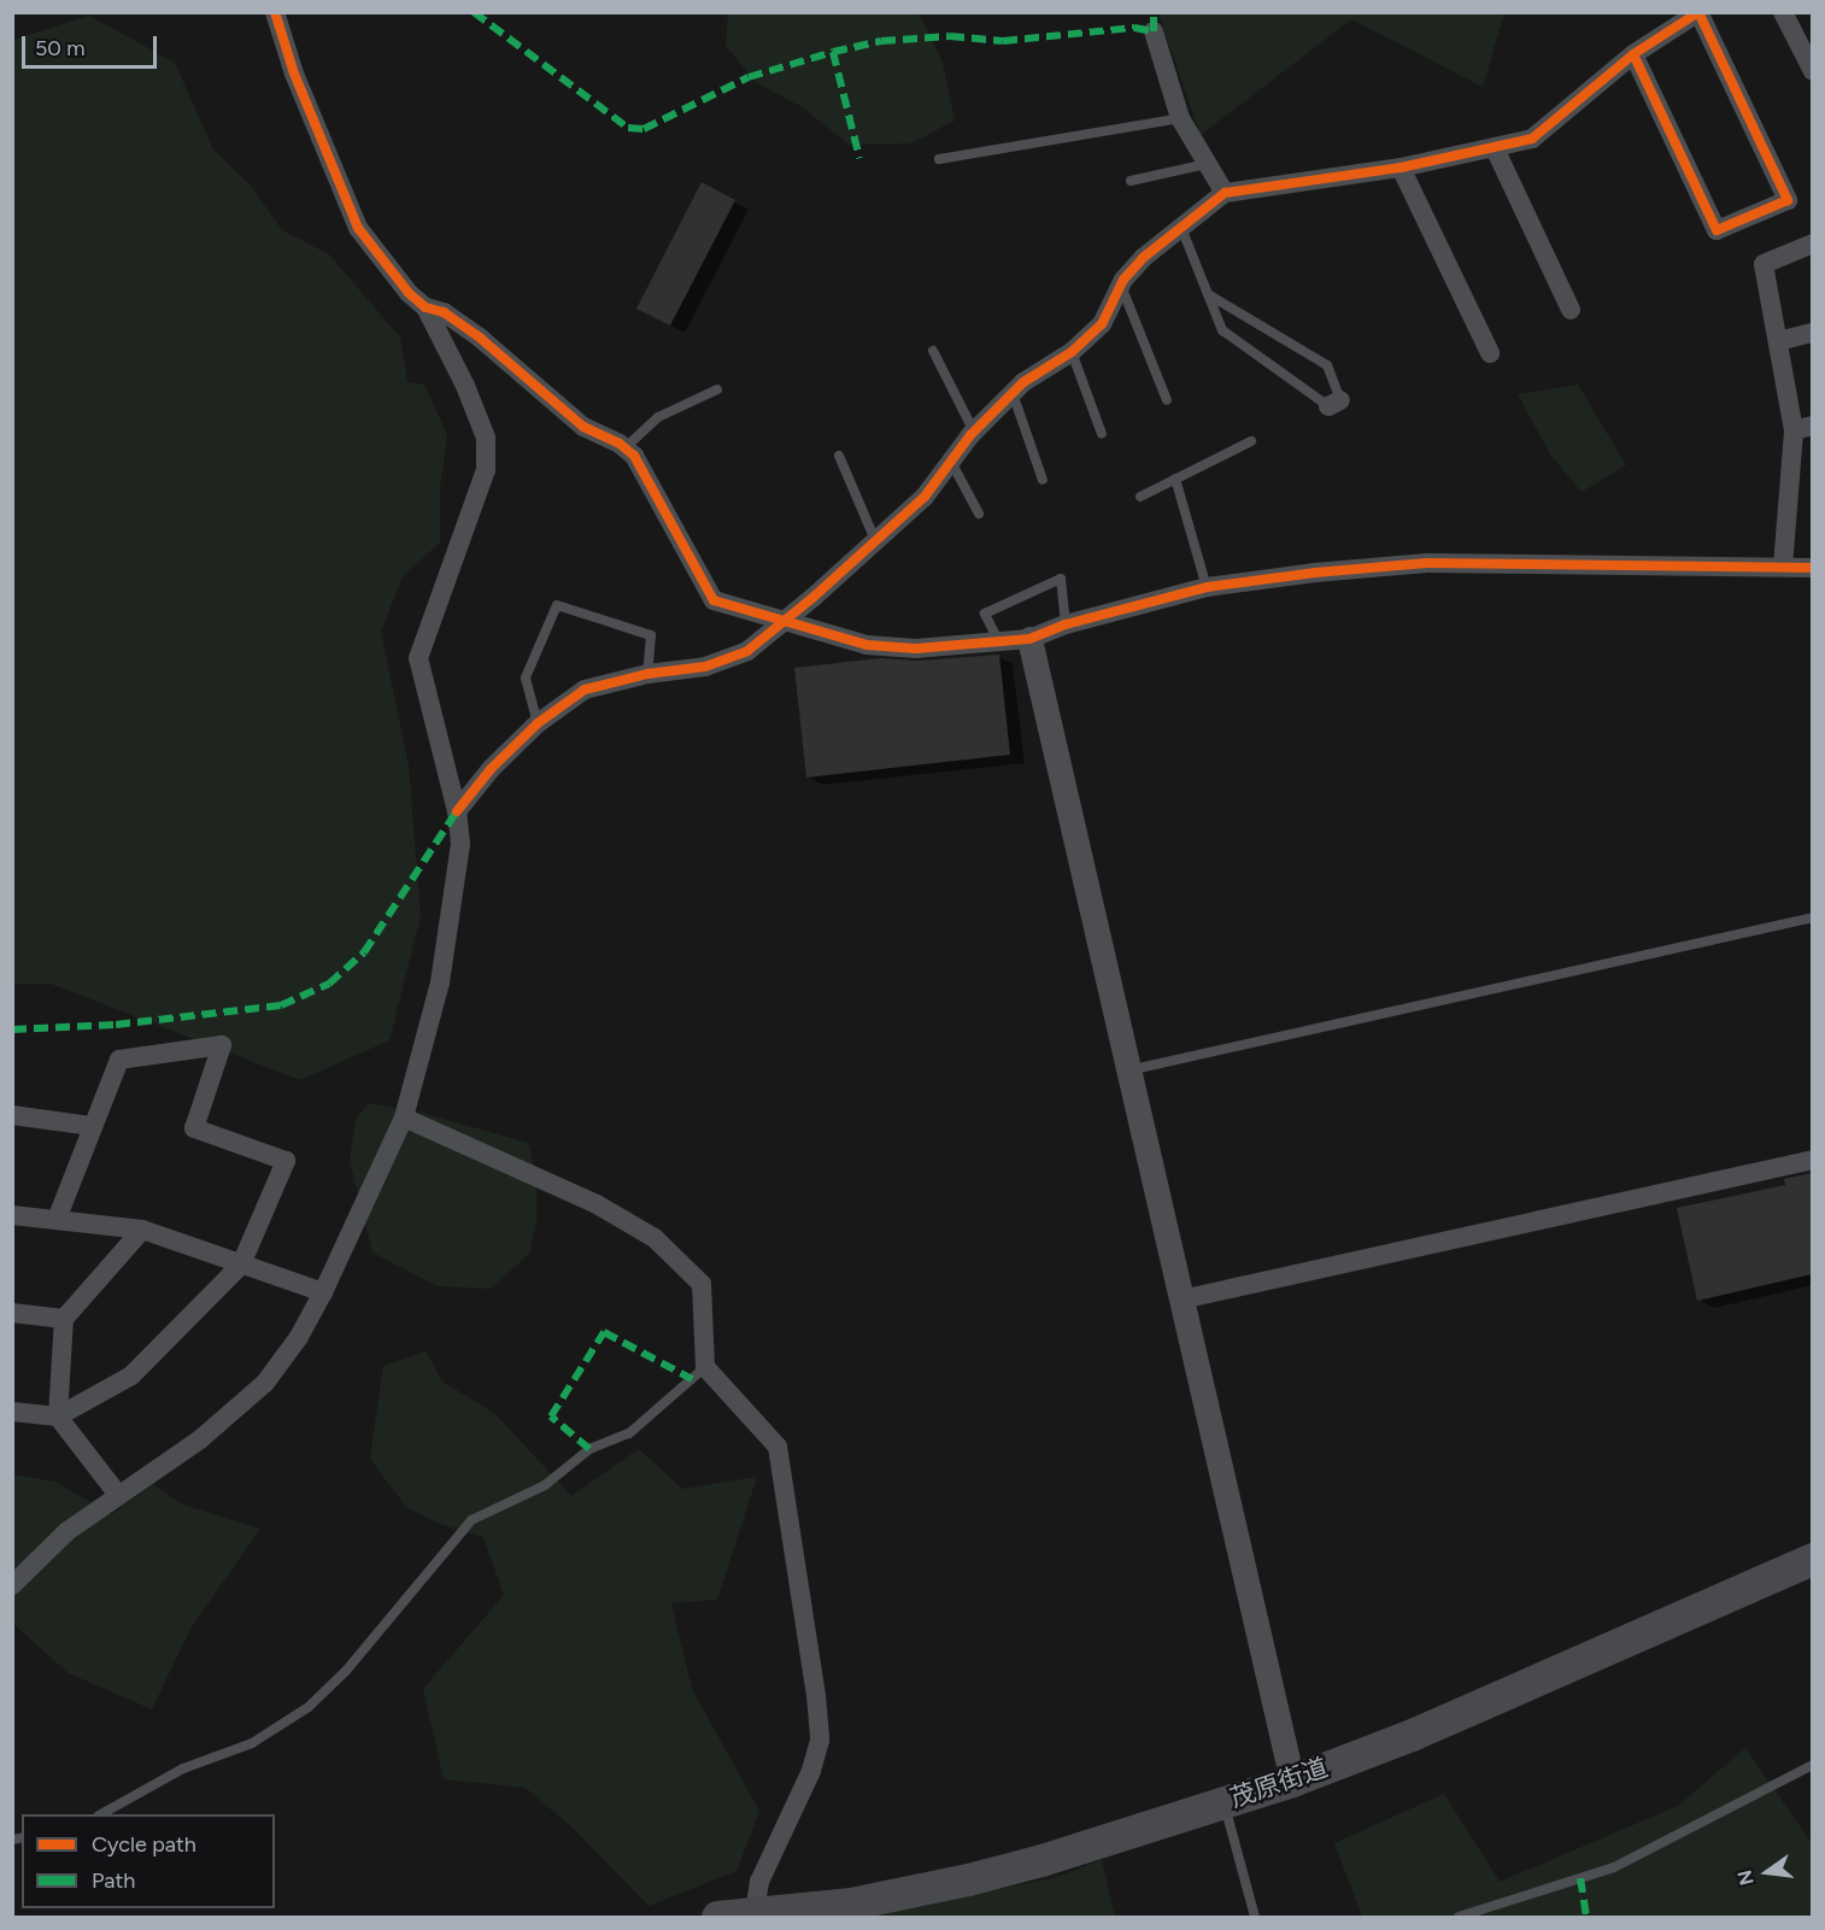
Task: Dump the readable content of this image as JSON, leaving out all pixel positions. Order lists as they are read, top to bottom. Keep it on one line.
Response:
{"streets":{"main road":["茂原街道"]},"legend":["Cycle path","Path"],"scale_bar":"50 m","north":"left"}
